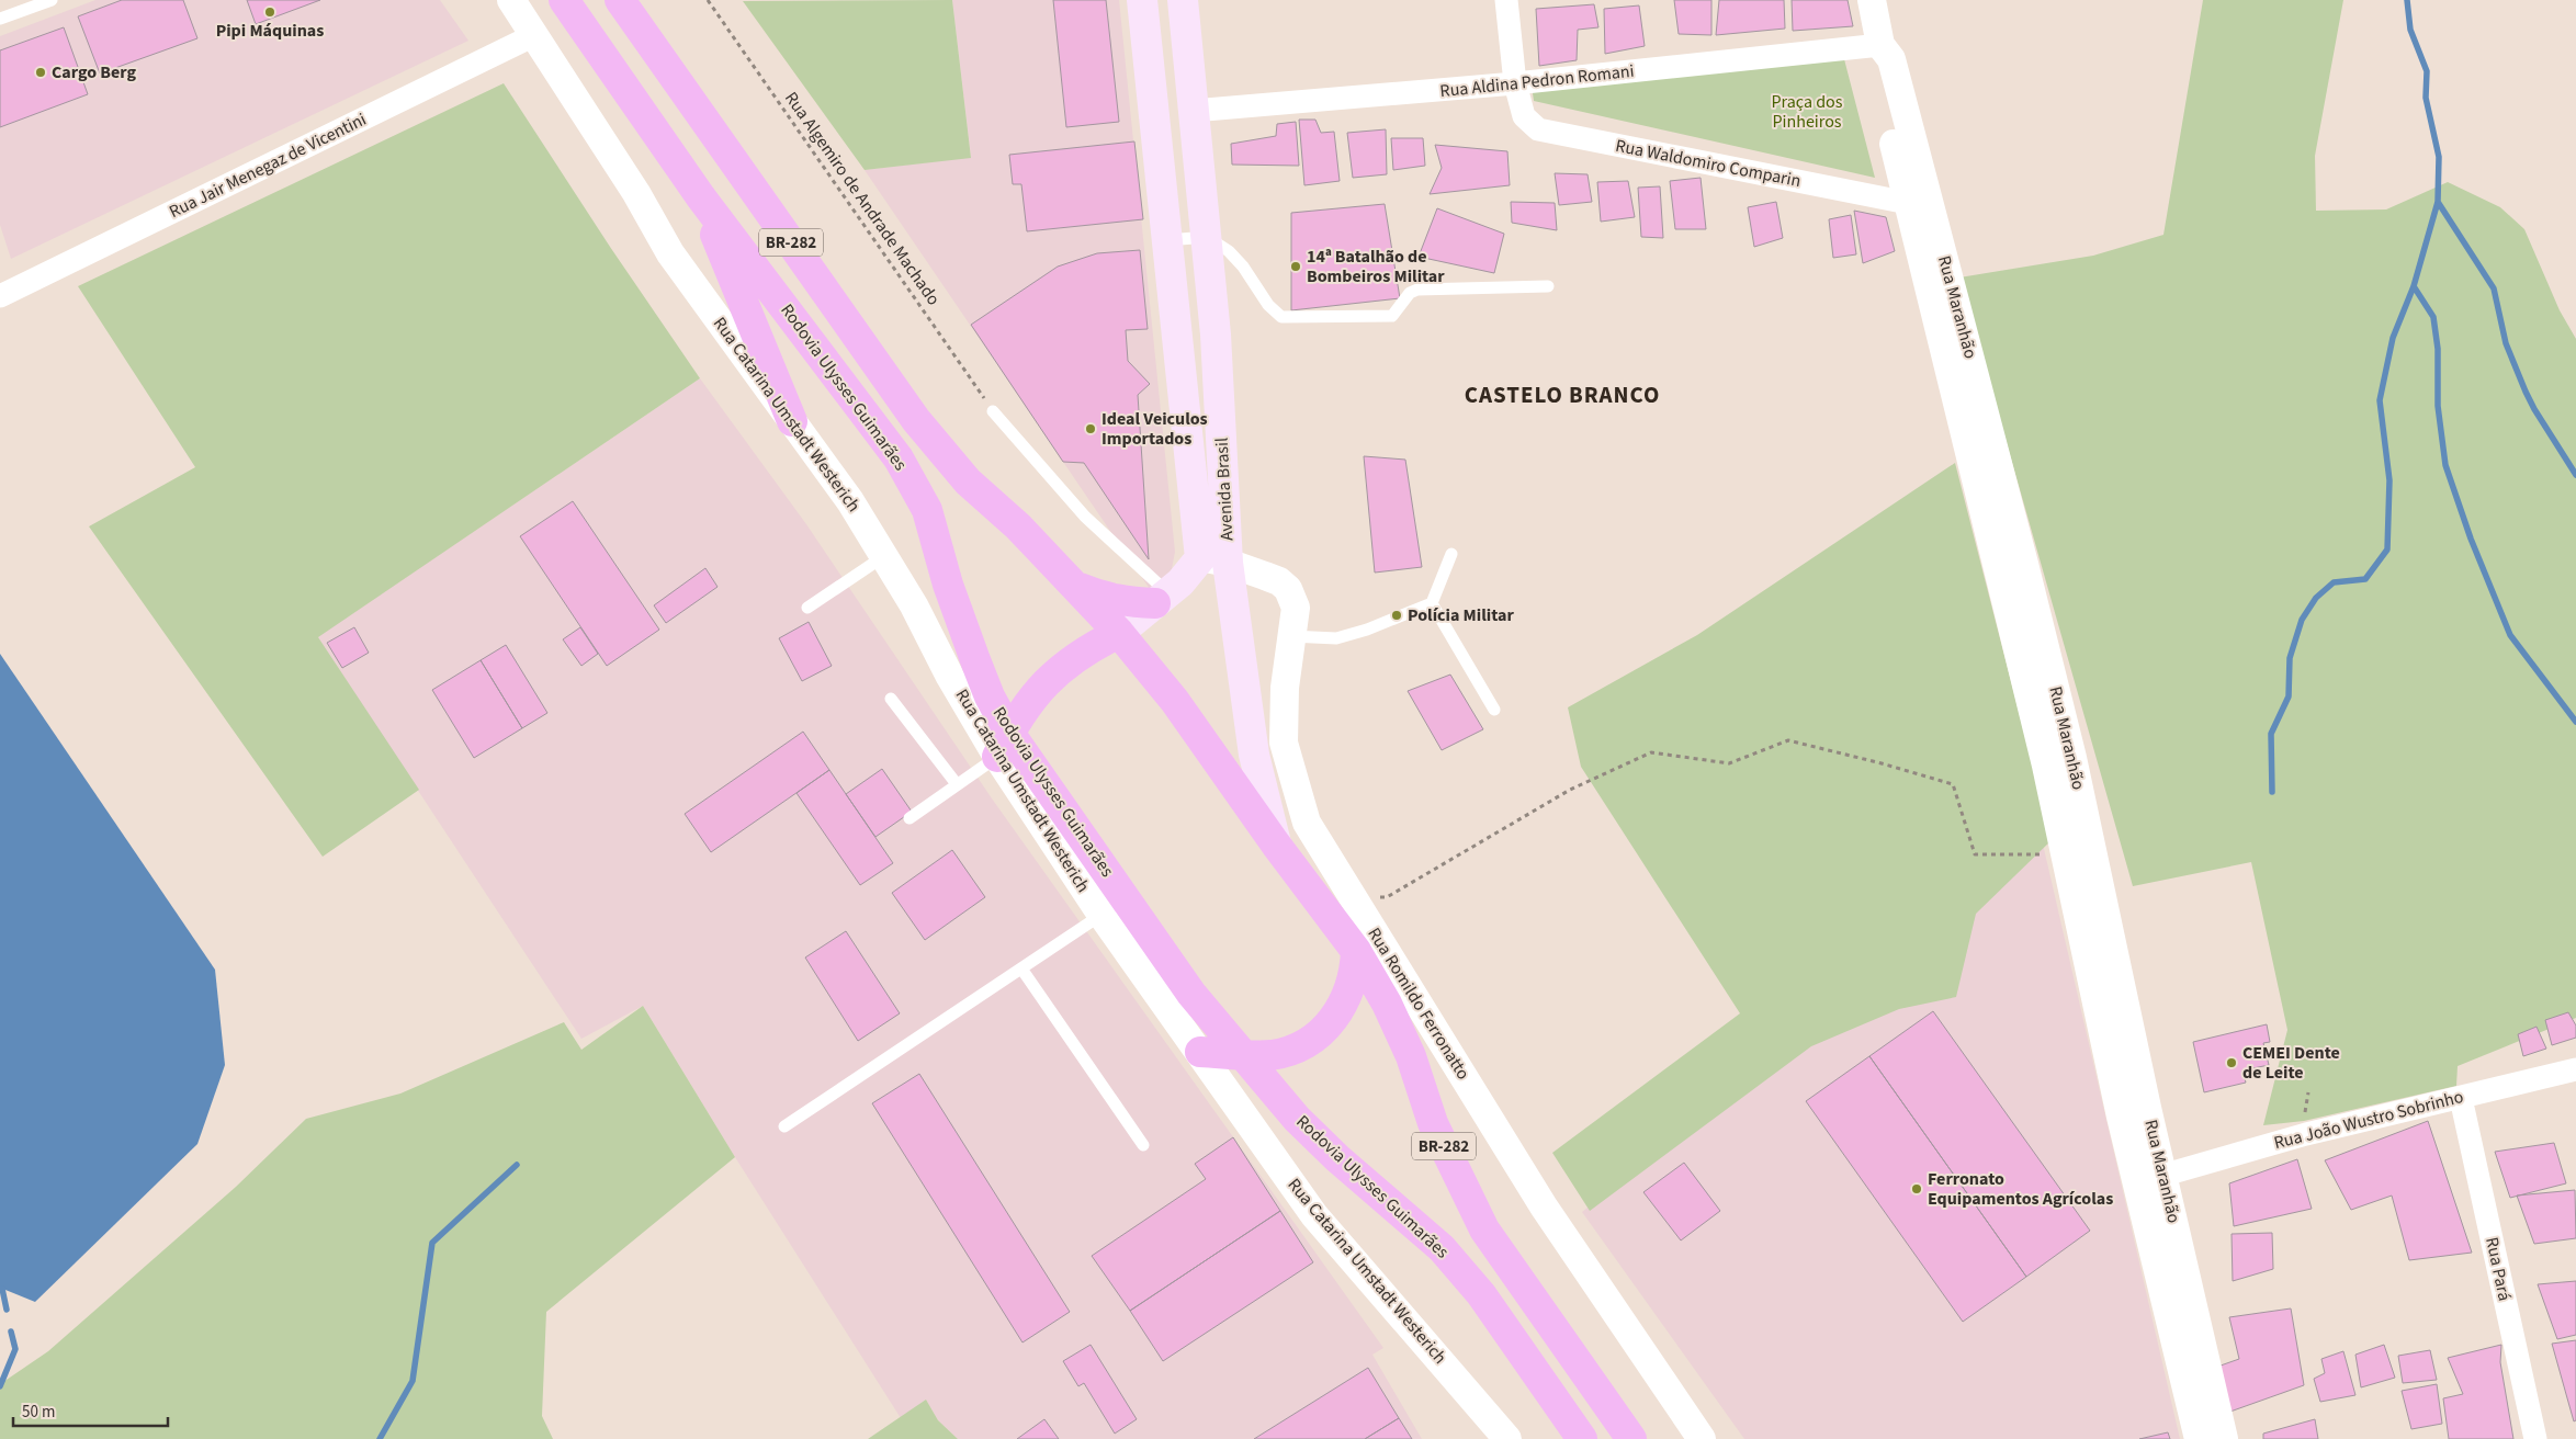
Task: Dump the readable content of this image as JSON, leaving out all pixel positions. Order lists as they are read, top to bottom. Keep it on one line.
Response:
{"streets":{"highway":["BR-282","Rodovia Ulysses Guimarães"],"main road":["Avenida Brasil"],"street":["Rua Aldina Pedron Romani","Rua Waldomiro Comparin","Rua Jair Menegaz de Vicentini","Rua Maranhão","Rua Catarina Umstadt Westerich","Rua Romildo Ferronatto","Rua João Wustro Sobrinho","Rua Pará"],"path":["Rua Algemiro de Andrade Machado"]},"crossings":[["Rua Aldina Pedron Romani","Rua Waldomiro Comparin"],["Rua Aldina Pedron Romani","Rua Maranhão"],["Rua Aldina Pedron Romani","Avenida Brasil"],["Rua Waldomiro Comparin","Rua Maranhão"],["Rua Jair Menegaz de Vicentini","Rua Catarina Umstadt Westerich"],["BR-282","Avenida Brasil"],["Rua Maranhão","Rua João Wustro Sobrinho"],["Rodovia Ulysses Guimarães","Rua Catarina Umstadt Westerich"],["Avenida Brasil","Rua Romildo Ferronatto"],["Rua João Wustro Sobrinho","Rua Pará"]],"districts":["CASTELO BRANCO"],"parks":["Praça dos Pinheiros"],"places":["Pipi Máquinas","Cargo Berg","14ª Batalhão de Bombeiros Militar","Ideal Veiculos Importados","Polícia Militar","CEMEI Dente de Leite","Ferronato Equipamentos Agrícolas"],"scale_bar":"50 m"}
